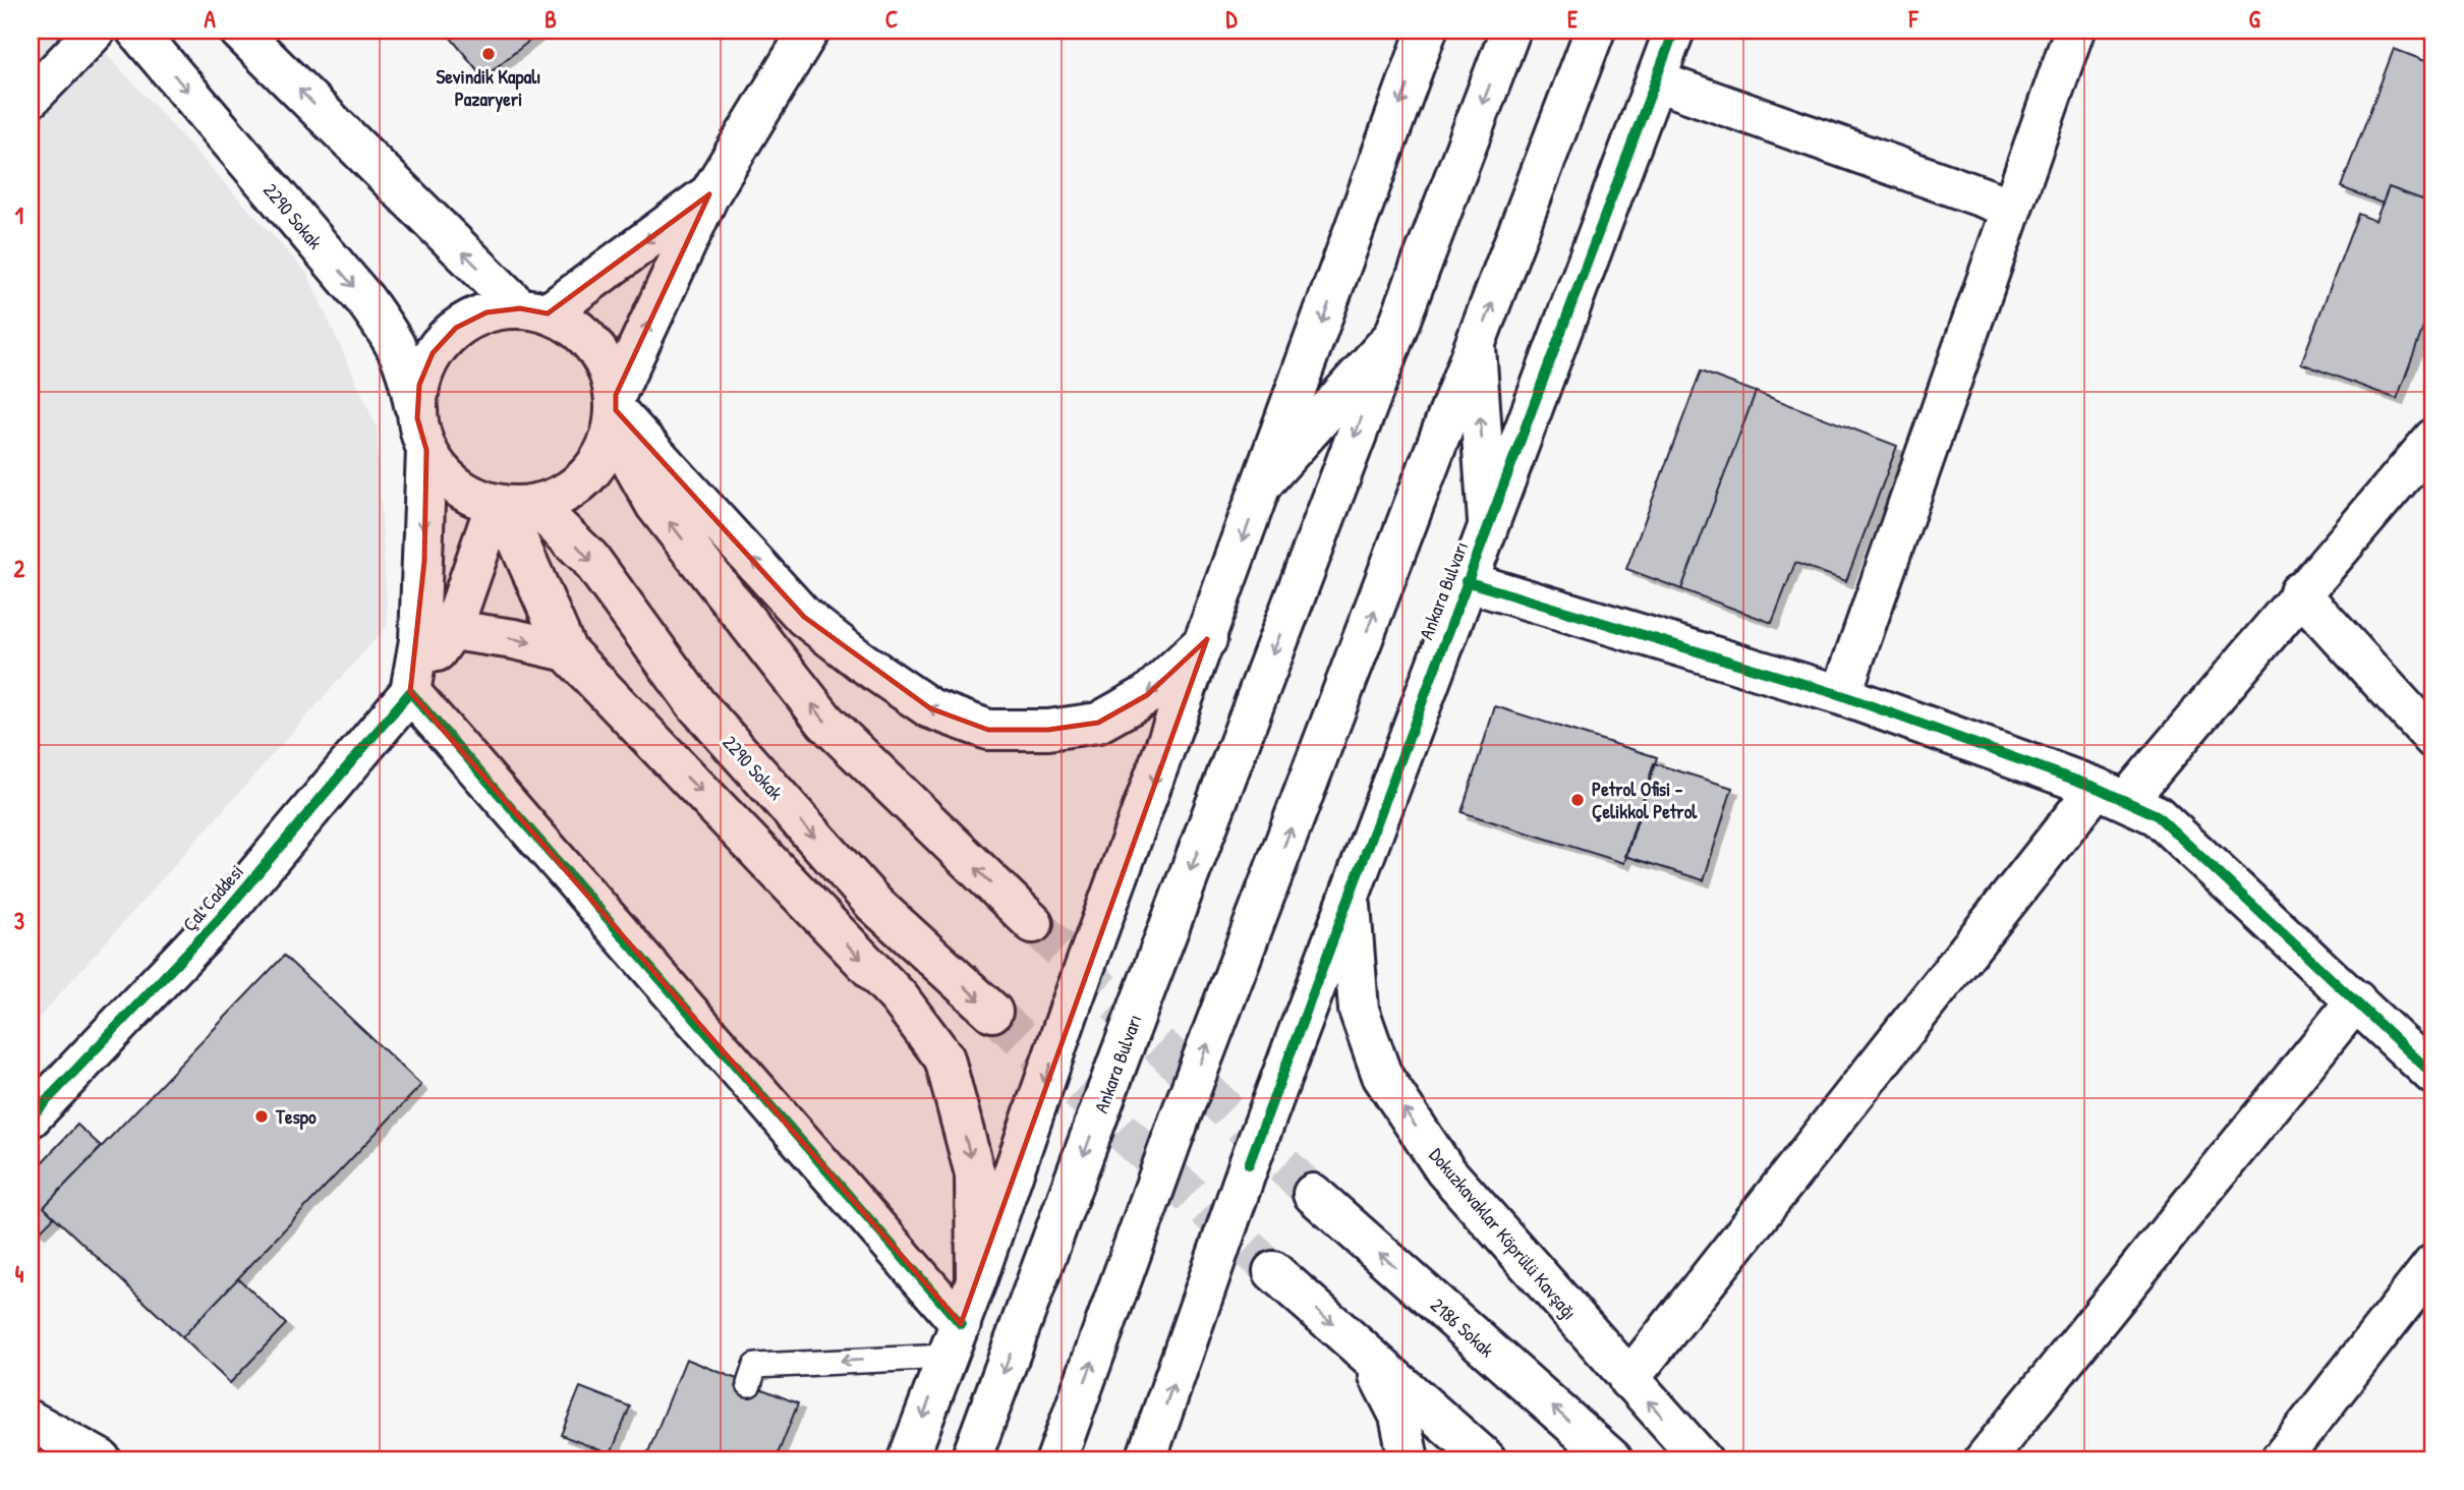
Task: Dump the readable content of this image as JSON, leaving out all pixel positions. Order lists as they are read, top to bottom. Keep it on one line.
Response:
{"streets":{"main road":["2290 Sokak","Ankara Bulvarı","Çal Caddesi","Dokuzkavaklar Köprülü Kavşağı","2186 Sokak"]},"crossings":[["2290 Sokak","Çal Caddesi"],["Ankara Bulvarı","Dokuzkavaklar Köprülü Kavşağı"]],"places":["Sevindik Kapalı Pazaryeri","Petrol Ofisi - Çelikkol Petrol","Tespo"],"grid":{"columns":["A","B","C","D","E","F","G"],"rows":["1","2","3","4"]}}
